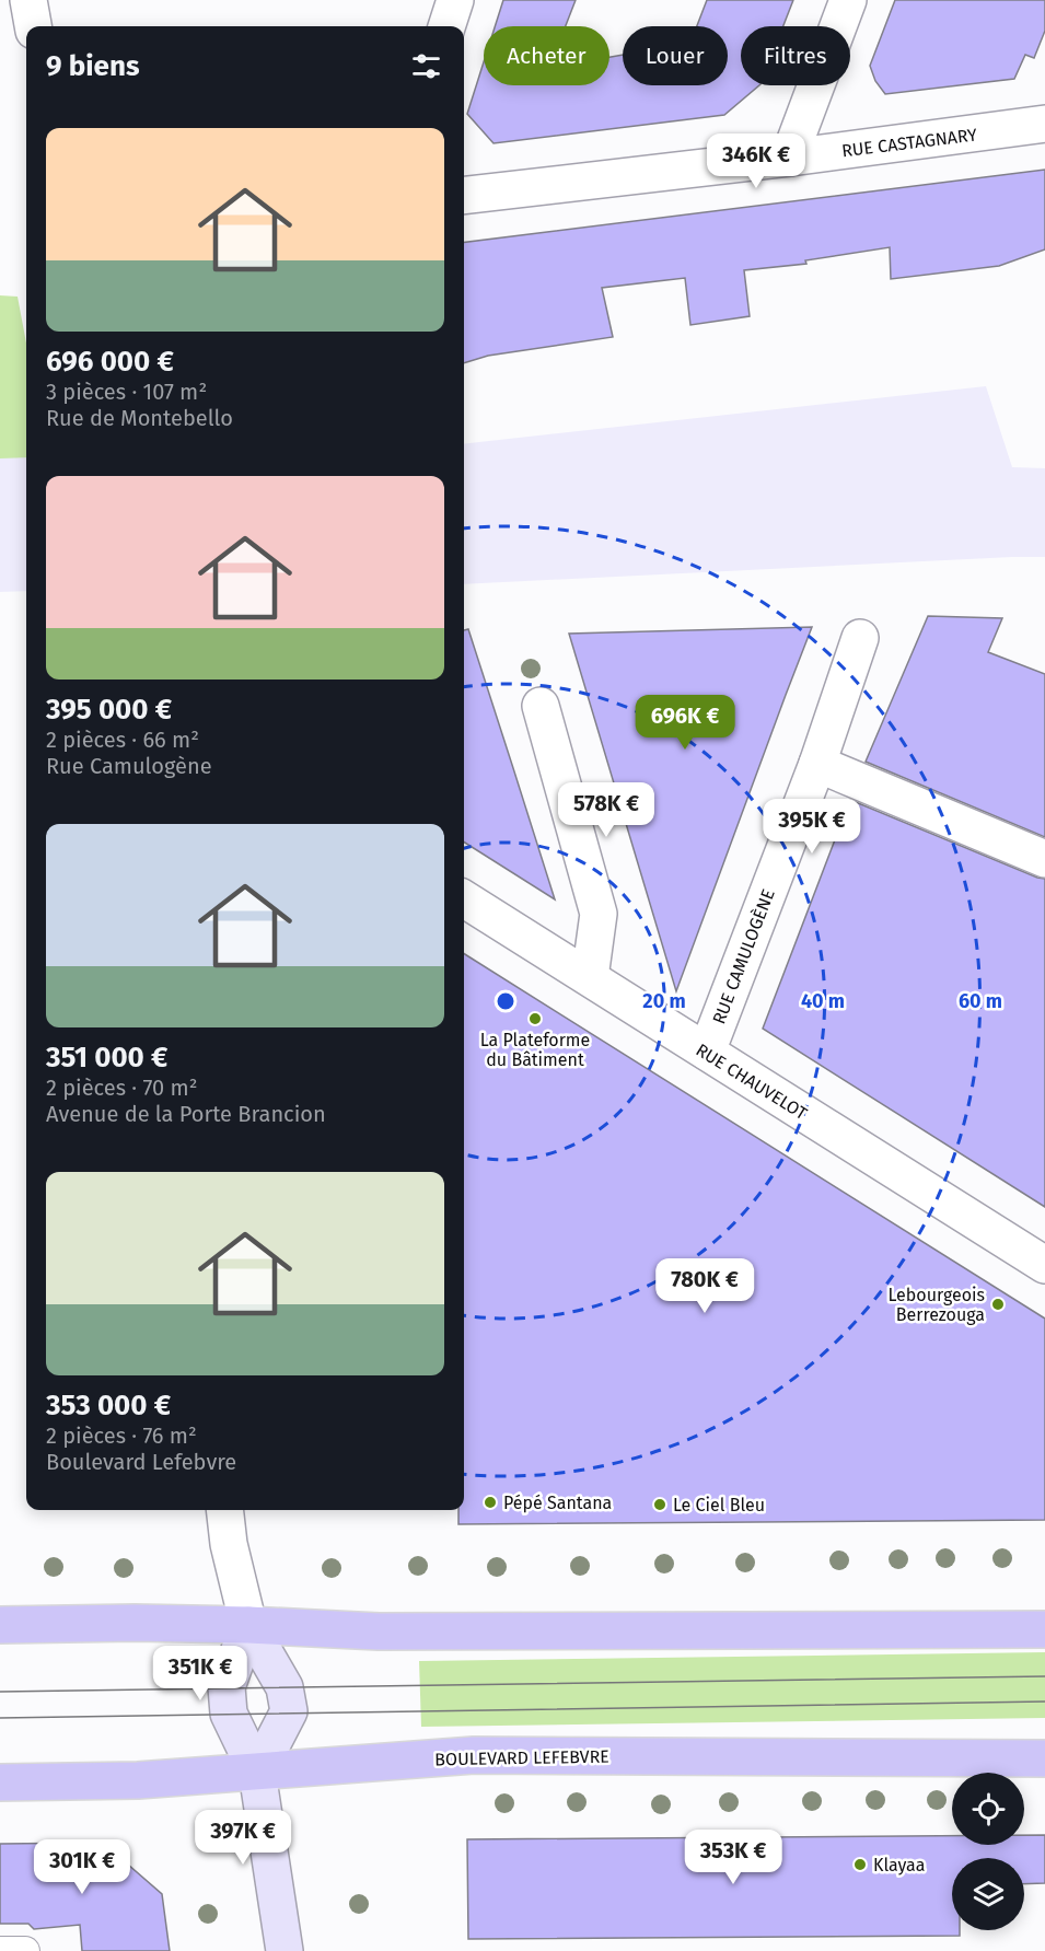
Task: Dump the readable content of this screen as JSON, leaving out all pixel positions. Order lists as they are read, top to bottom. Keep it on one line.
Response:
{"streets":{"main road":["BOULEVARD LEFEBVRE"],"street":["RUE CASTAGNARY","RUE CAMULOGÈNE","RUE CHAUVELOT"]},"crossings":[["RUE CAMULOGÈNE","RUE CHAUVELOT"]],"places":["La Plateforme du Bâtiment","Lebourgeois Berrezouga","Pépé Santana","Le Ciel Bleu","Klayaa"],"page":{"chip":["Acheter","Louer","Filtres"],"heading":"9 biens","list":[{"name":"696 000 €","note":"3 pièces · 107 m² · Rue de Montebello"},{"name":"395 000 €","note":"2 pièces · 66 m² · Rue Camulogène"},{"name":"351 000 €","note":"2 pièces · 70 m² · Avenue de la Porte Brancion"},{"name":"353 000 €","note":"2 pièces · 76 m² · Boulevard Lefebvre"}],"price":["346K €","696K €","578K €","395K €","780K €","351K €","397K €","353K €","301K €"]},"rings":["20 m","40 m","60 m"]}
